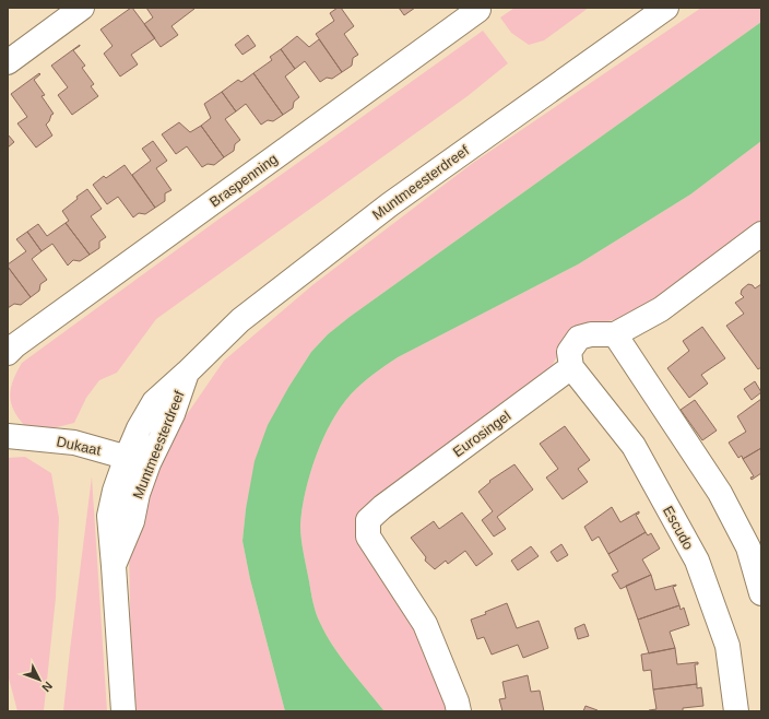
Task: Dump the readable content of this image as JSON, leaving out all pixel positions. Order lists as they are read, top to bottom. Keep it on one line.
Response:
{"streets":{"street":["Braspenning","Muntmeesterdreef","Eurosingel","Dukaat","Escudo"]},"crossings":[["Muntmeesterdreef","Dukaat"],["Eurosingel","Escudo"]],"north":"bottom right"}
